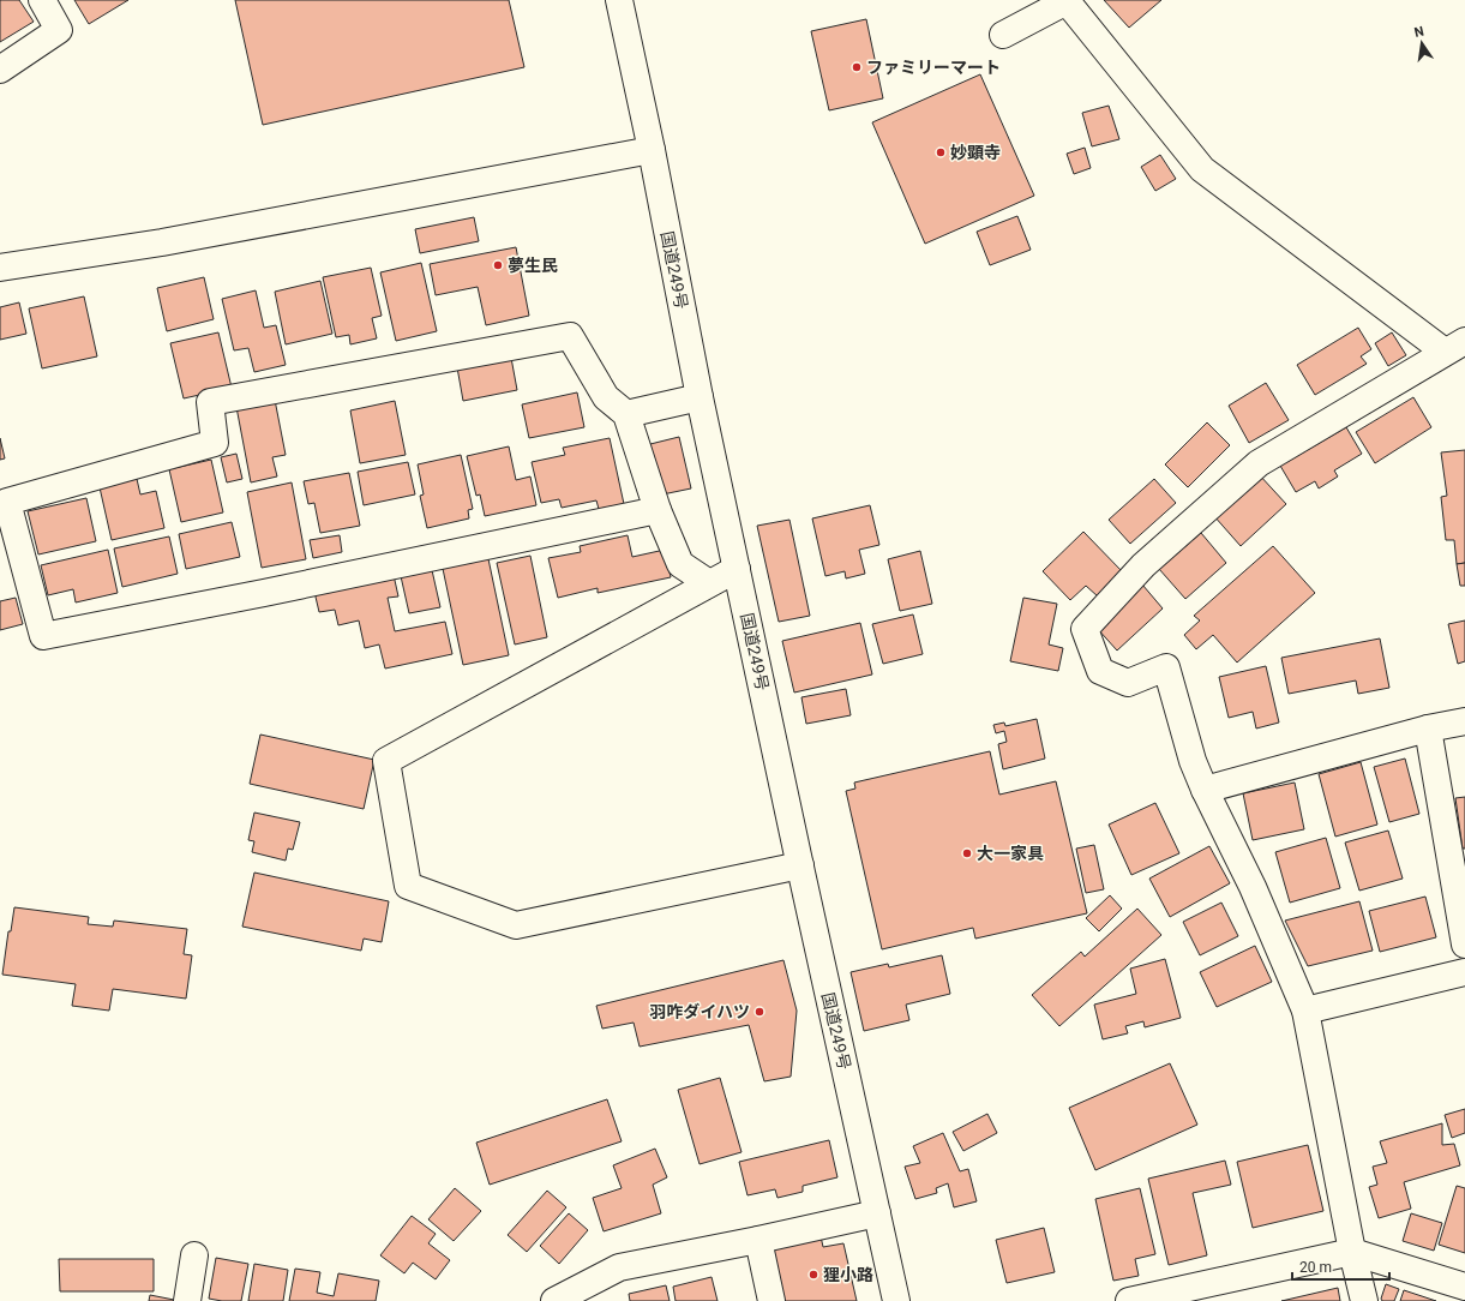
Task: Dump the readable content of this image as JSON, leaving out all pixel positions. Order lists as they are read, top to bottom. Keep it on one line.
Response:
{"streets":{"main road":["国道249号"]},"places":["ファミリーマート","妙顕寺","夢生民","大一家具","羽咋ダイハツ","狸小路"],"scale_bar":"20 m","north":"top"}
